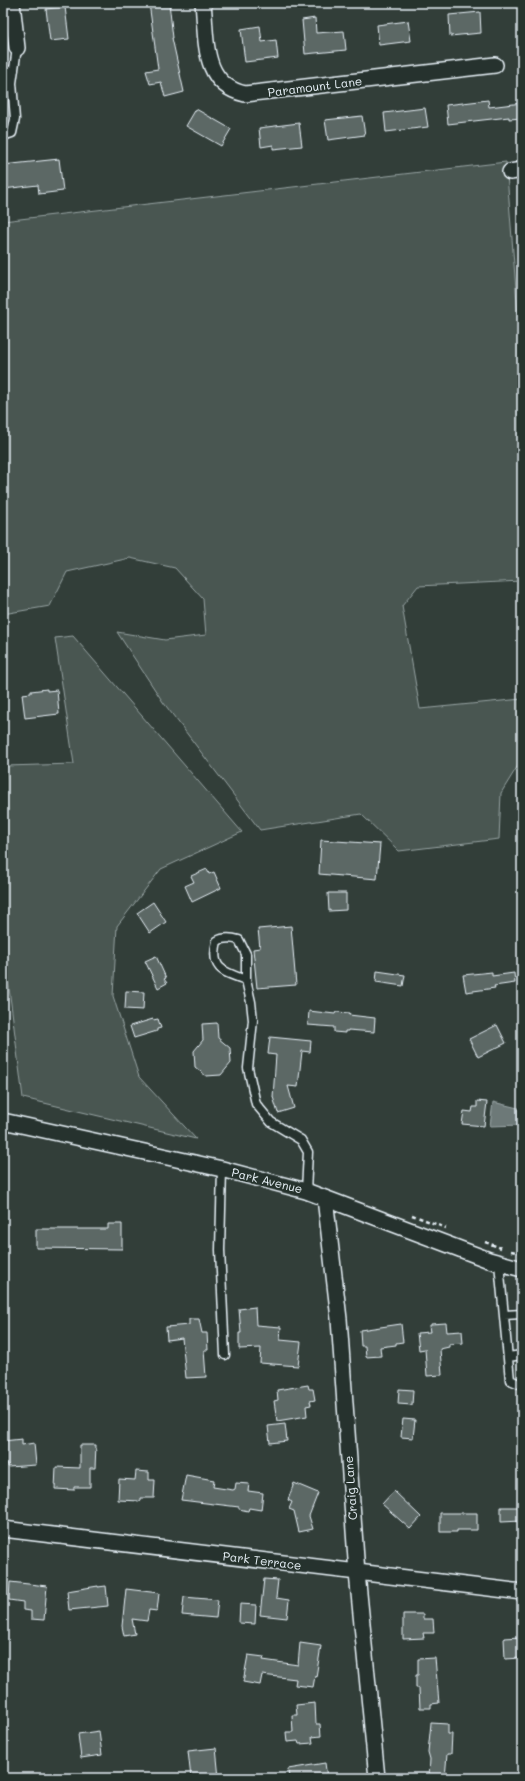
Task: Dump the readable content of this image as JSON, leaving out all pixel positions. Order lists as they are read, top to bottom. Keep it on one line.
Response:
{"streets":{"street":["Paramount Lane","Park Avenue","Craig Lane","Park Terrace"]},"crossings":[["Park Avenue","Craig Lane"],["Craig Lane","Park Terrace"]]}
